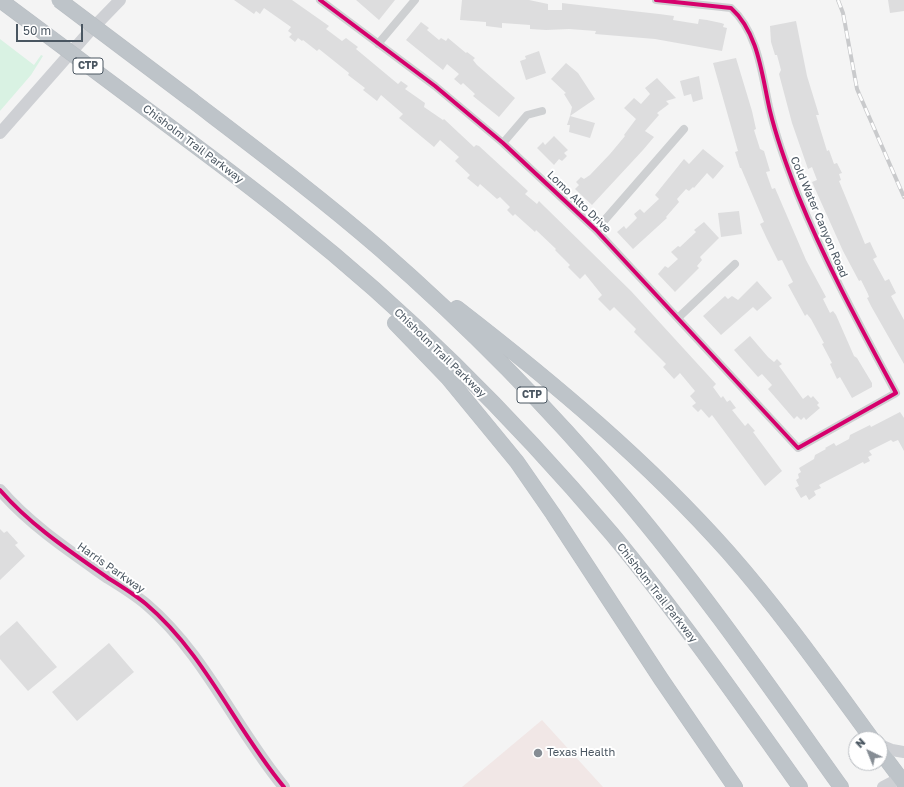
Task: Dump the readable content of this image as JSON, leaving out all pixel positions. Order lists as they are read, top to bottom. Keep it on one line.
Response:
{"streets":{"highway":["CTP","Chisholm Trail Parkway"],"street":["Lomo Alto Drive","Cold Water Canyon Road","Harris Parkway"]},"crossings":[["Lomo Alto Drive","Cold Water Canyon Road"]],"places":["Texas Health"],"scale_bar":"50 m","north":"top left"}
